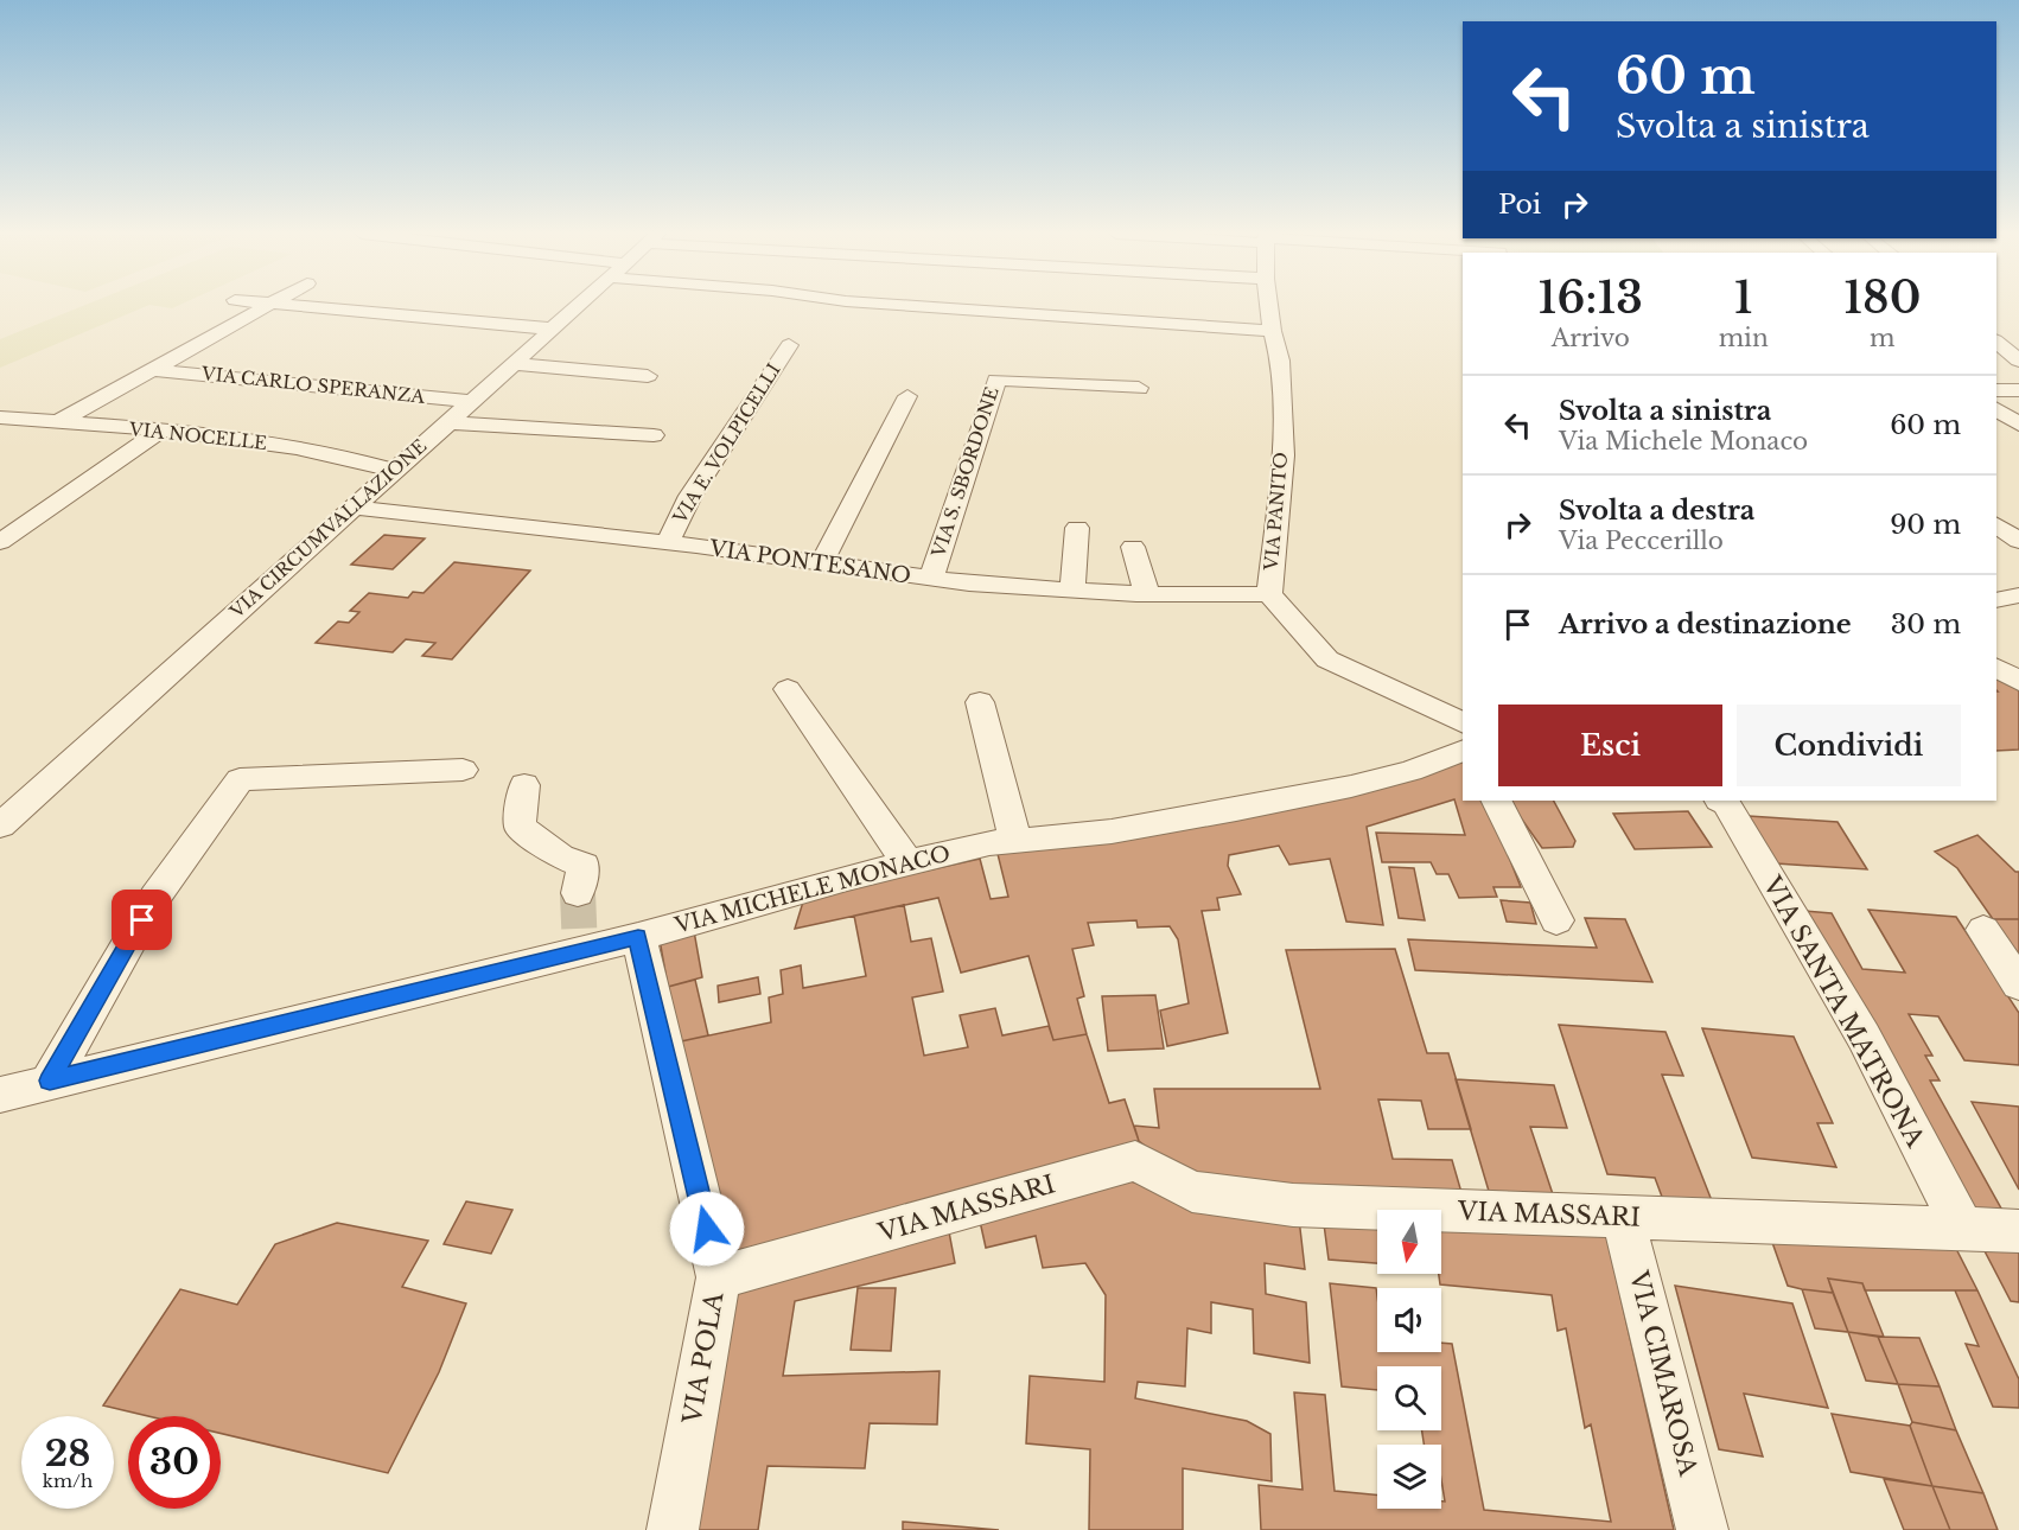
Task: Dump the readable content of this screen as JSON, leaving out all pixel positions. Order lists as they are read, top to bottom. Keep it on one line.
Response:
{"streets":{"street":["VIA CARLO SPERANZA","VIA NOCELLE","VIA E. VOLPICELLI","VIA S. SBORDONE","VIA PANITO","VIA CIRCUMVALLAZIONE","VIA PONTESANO","VIA MICHELE MONACO","VIA SANTA MATRONA","VIA MASSARI","VIA POLA","VIA CIMAROSA"]},"crossings":[["VIA CARLO SPERANZA","VIA CIRCUMVALLAZIONE"],["VIA NOCELLE","VIA CIRCUMVALLAZIONE"],["VIA E. VOLPICELLI","VIA PONTESANO"],["VIA S. SBORDONE","VIA PONTESANO"],["VIA PANITO","VIA PONTESANO"],["VIA CIRCUMVALLAZIONE","VIA PONTESANO"],["VIA MICHELE MONACO","VIA POLA"],["VIA SANTA MATRONA","VIA MASSARI"],["VIA MASSARI","VIA POLA"],["VIA MASSARI","VIA CIMAROSA"]],"north":"bottom","page":{"turn":["60 m","Svolta a sinistra"],"then":"Poi","eta":["16:13","Arrivo","1","min","180","m"],"list":[{"name":"Svolta a sinistra","note":"Via Michele Monaco","value":"60 m"},{"name":"Svolta a destra","note":"Via Peccerillo","value":"90 m"},{"name":"Arrivo a destinazione","value":"30 m"}],"buttons":["Esci","Condividi"],"speed":"28 km/h","limit":"30"}}
